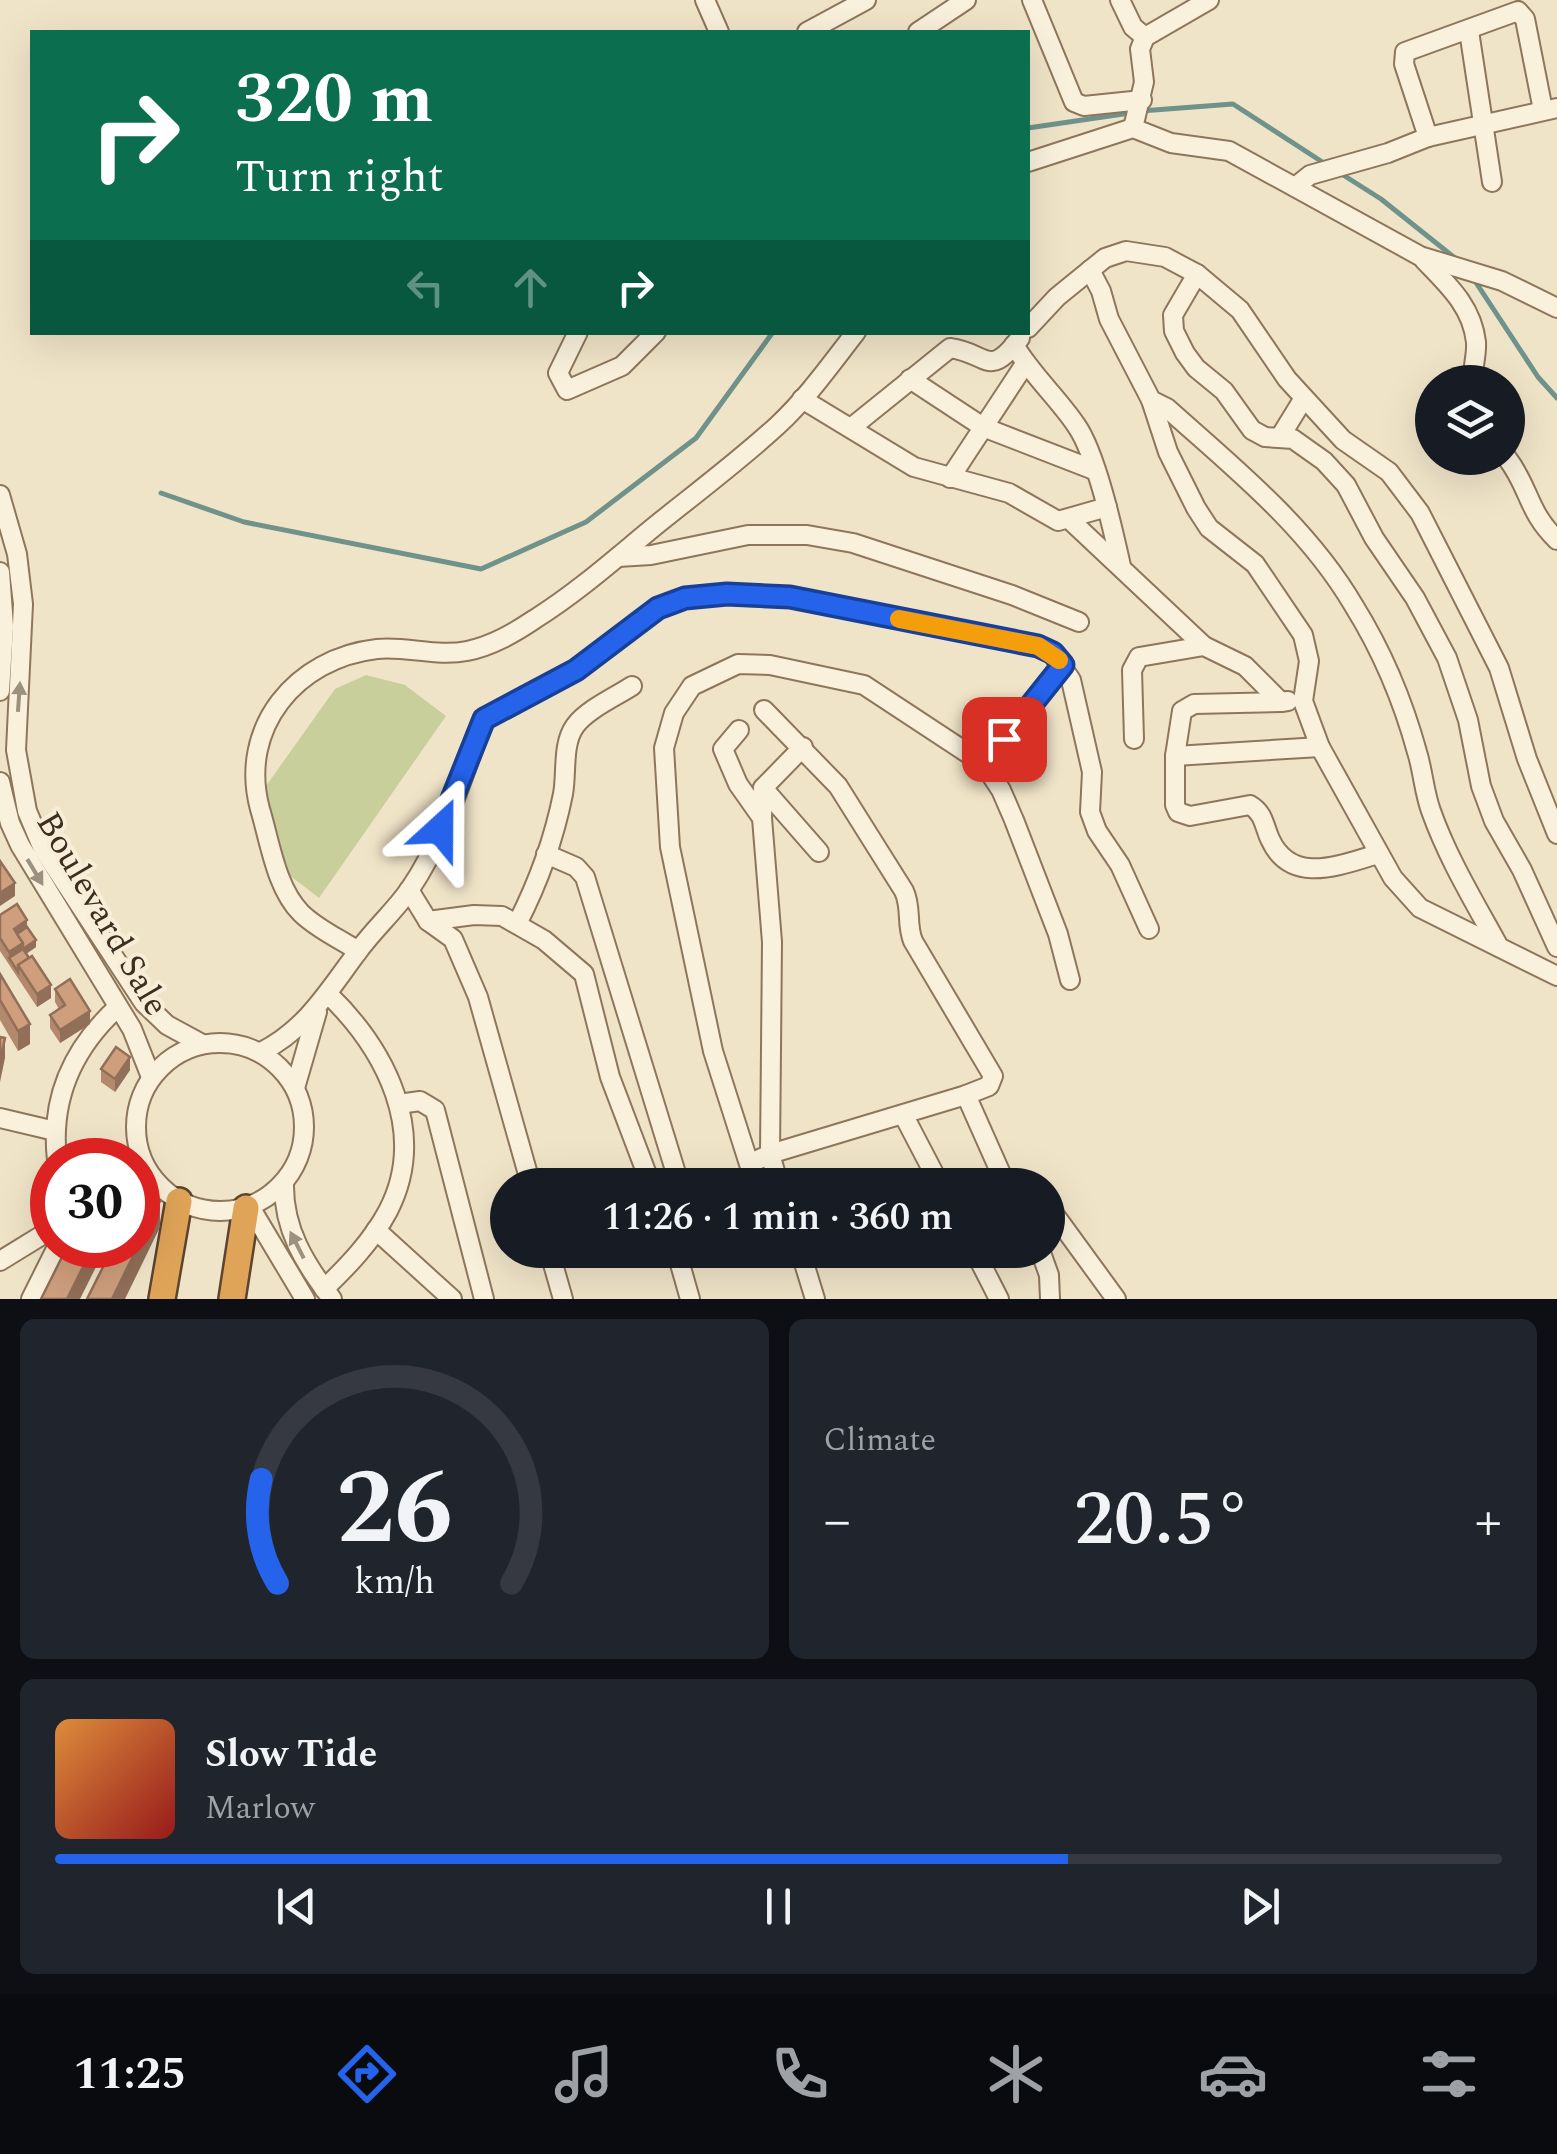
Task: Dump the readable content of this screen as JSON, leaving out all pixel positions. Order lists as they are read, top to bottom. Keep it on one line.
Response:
{"streets":{"street":["Boulevard Sale"]},"page":{"turn":["320 m","Turn right"],"limit":"30","trip":"11:26 · 1 min · 360 m","tile":"Climate","heat":["−","20.5°","+"],"song":["Slow Tide","Marlow"],"tabs":"11:25","gauge":["26","km/h"]}}
